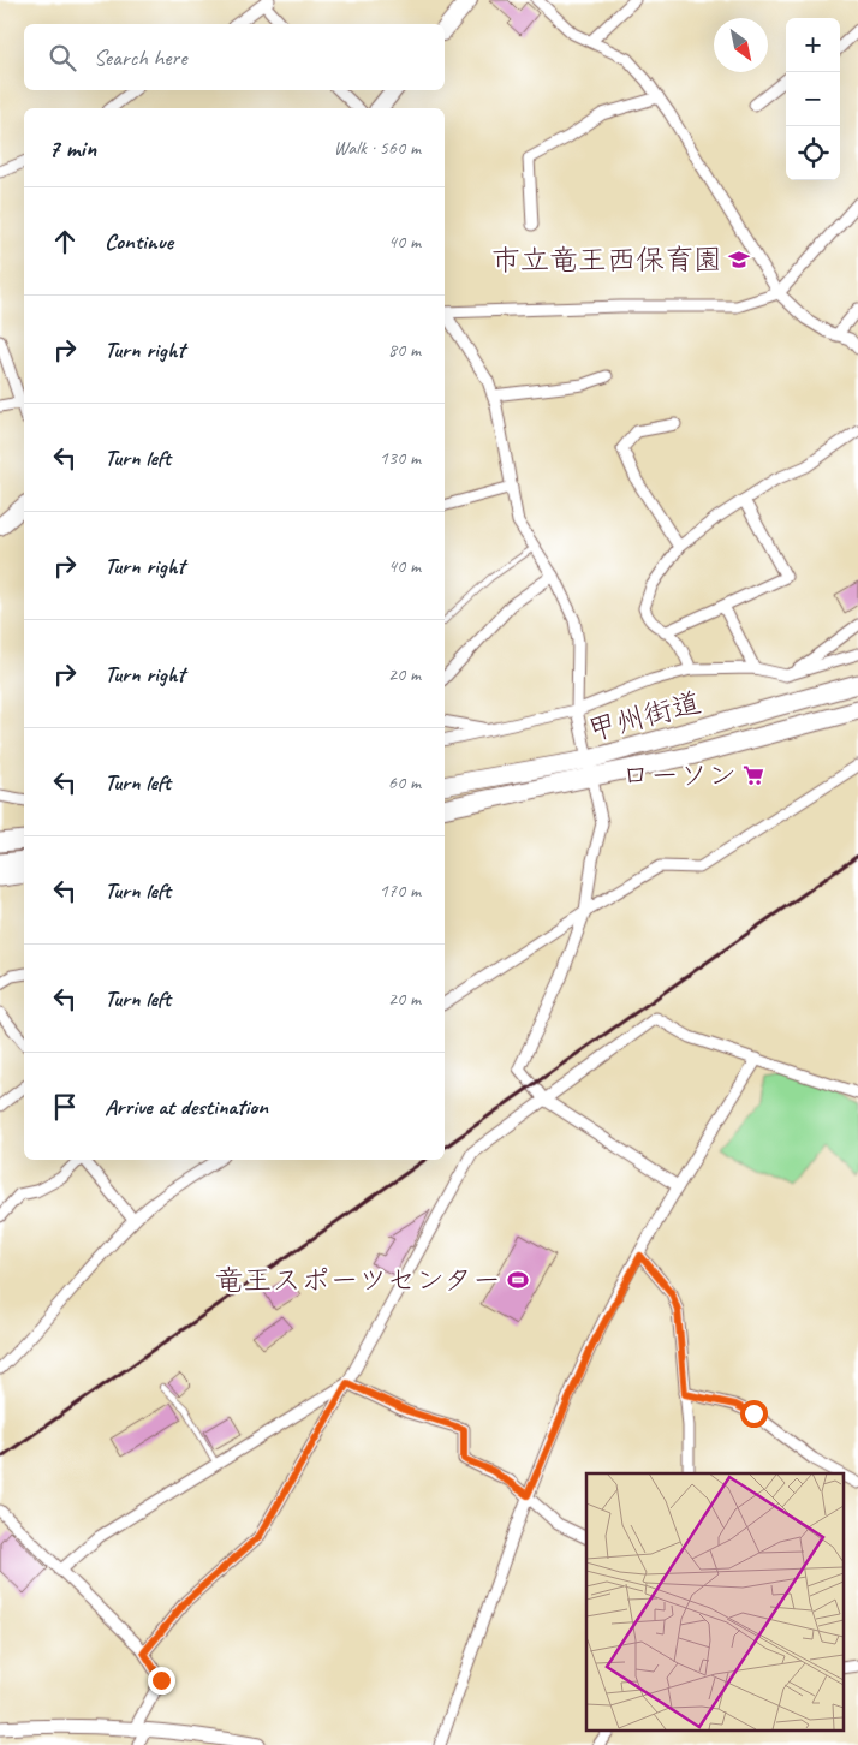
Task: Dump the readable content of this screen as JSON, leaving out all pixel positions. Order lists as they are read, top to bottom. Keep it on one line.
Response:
{"streets":{"highway":["甲州街道"]},"places":{"school or university":["市立竜王西保育園"],"supermarket":["ローソン"],"sports":["竜王スポーツセンター"]},"north":"bottom right","page":{"map_buttons":["+","−"],"search":"Search here","heading":["7 min","Walk · 560 m"],"list":[["Continue","40 m"],["Turn right","80 m"],["Turn left","130 m"],["Turn right","40 m"],["Turn right","20 m"],["Turn left","60 m"],["Turn left","170 m"],["Turn left","20 m"],"Arrive at destination"]}}
